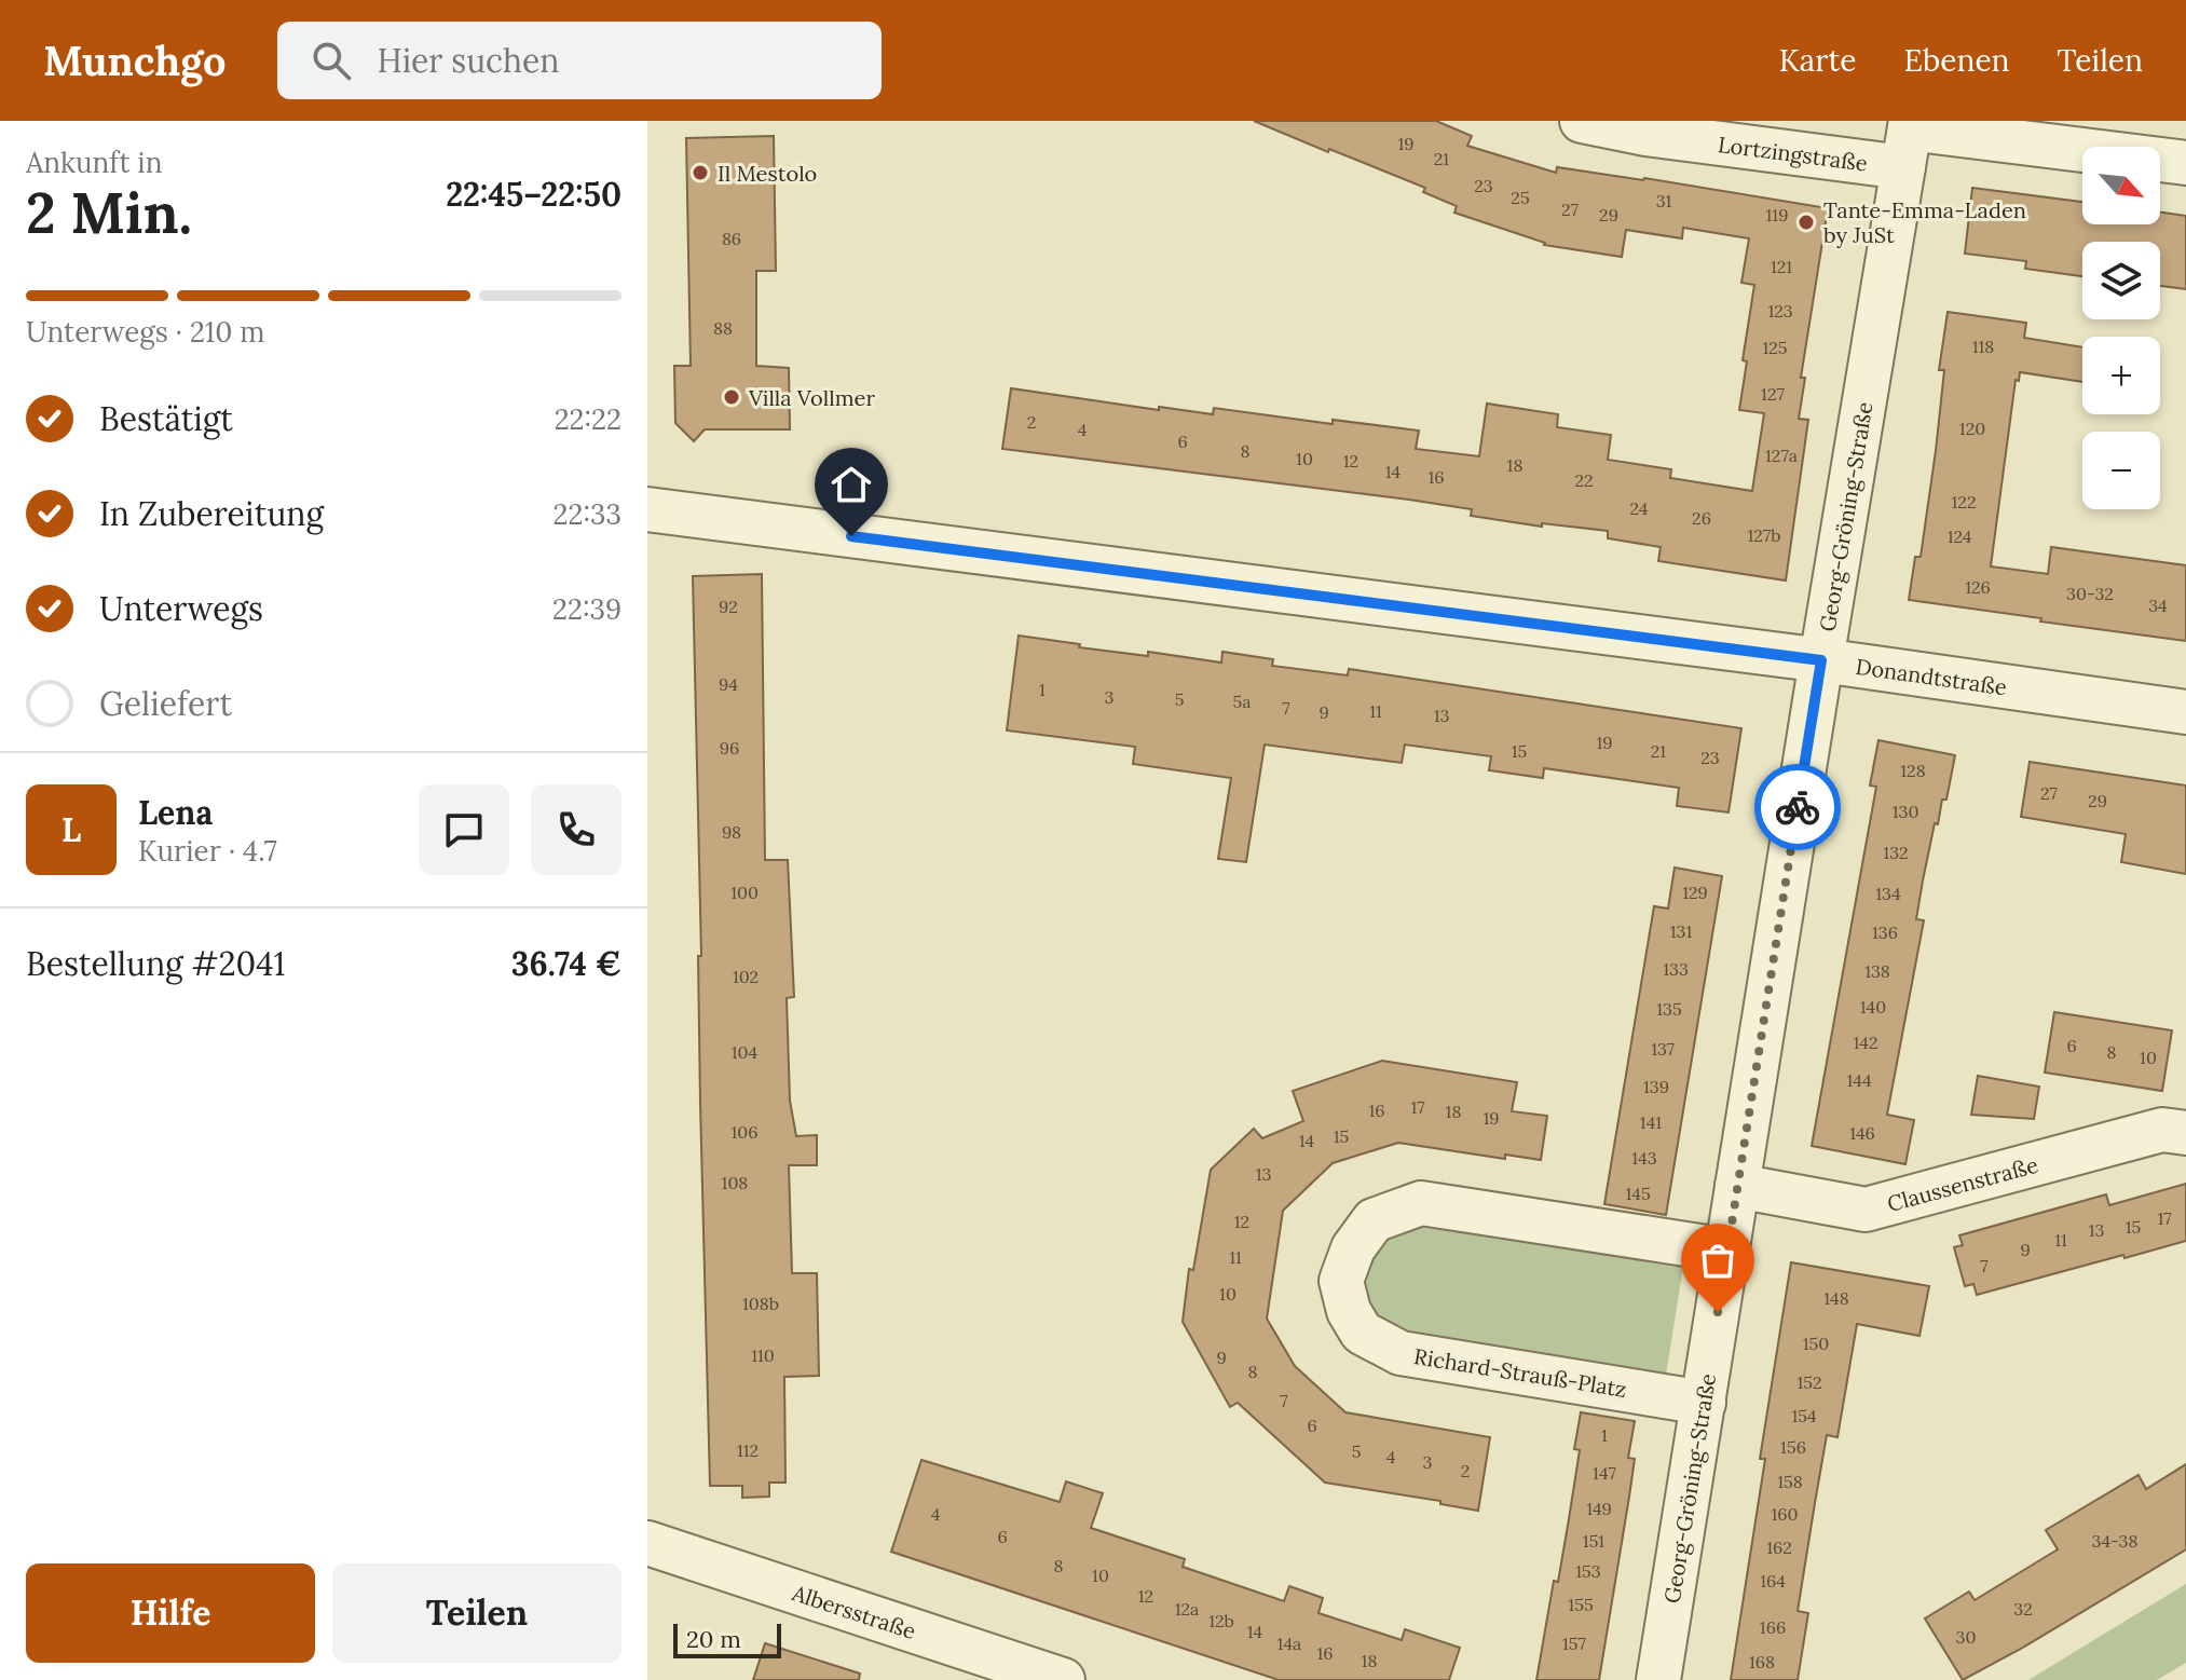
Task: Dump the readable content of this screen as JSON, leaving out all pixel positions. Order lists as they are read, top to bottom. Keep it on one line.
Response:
{"streets":{"street":["Lortzingstraße","Georg-Gröning-Straße","Donandtstraße","Claussenstraße","Richard-Strauß-Platz","Albersstraße"]},"crossings":[["Lortzingstraße","Georg-Gröning-Straße"],["Georg-Gröning-Straße","Donandtstraße"],["Georg-Gröning-Straße","Claussenstraße"],["Georg-Gröning-Straße","Richard-Strauß-Platz"]],"places":["Il Mestolo","Tante-Emma-Laden by JuSt","Villa Vollmer"],"house_numbers":["19","21","23","25","31","27","29","119","86","121","123","88","118","125","127","2","120","4","6","8","127a","10","12","18","14","16","22","122","24","26","127b","124","126","30-32","34","92","94","1","3","5","5a","7","11","9","13","19","96","15","21","23","128","27","29","130","98","132","100","129","134","131","136","133","138","102","140","135","142","6","137","104","8","10","144","139","17","16","18","19","141","106","146","15","14","143","13","108","145","17","12","15","13","11","9","11","7","10","148","108b","150","110","9","8","152","7","154","6","1","156","112","5","4","3","2","147","158","149","4","160","6","151","34-38","162","8","153","10","164","12","155","12a","32","12b","166","14","30","14a","157","16","18","168"],"scale_bar":"20 m","north":"bottom right","page":{"header":"Munchgo","search":"Hier suchen","nav":["Karte","Ebenen","Teilen"],"heading":["2 Min.","Ankunft in","22:45–22:50"],"panel":["Lena","Kurier · 4.7","Bestellung #2041","36.74 €"],"map_buttons":["+","−"],"bar":"Unterwegs · 210 m","list":[["Bestätigt","22:22"],["In Zubereitung","22:33"],["Unterwegs","22:39"],"Geliefert"],"round":"L","buttons":["Hilfe","Teilen"],"scale":"20 m"}}
